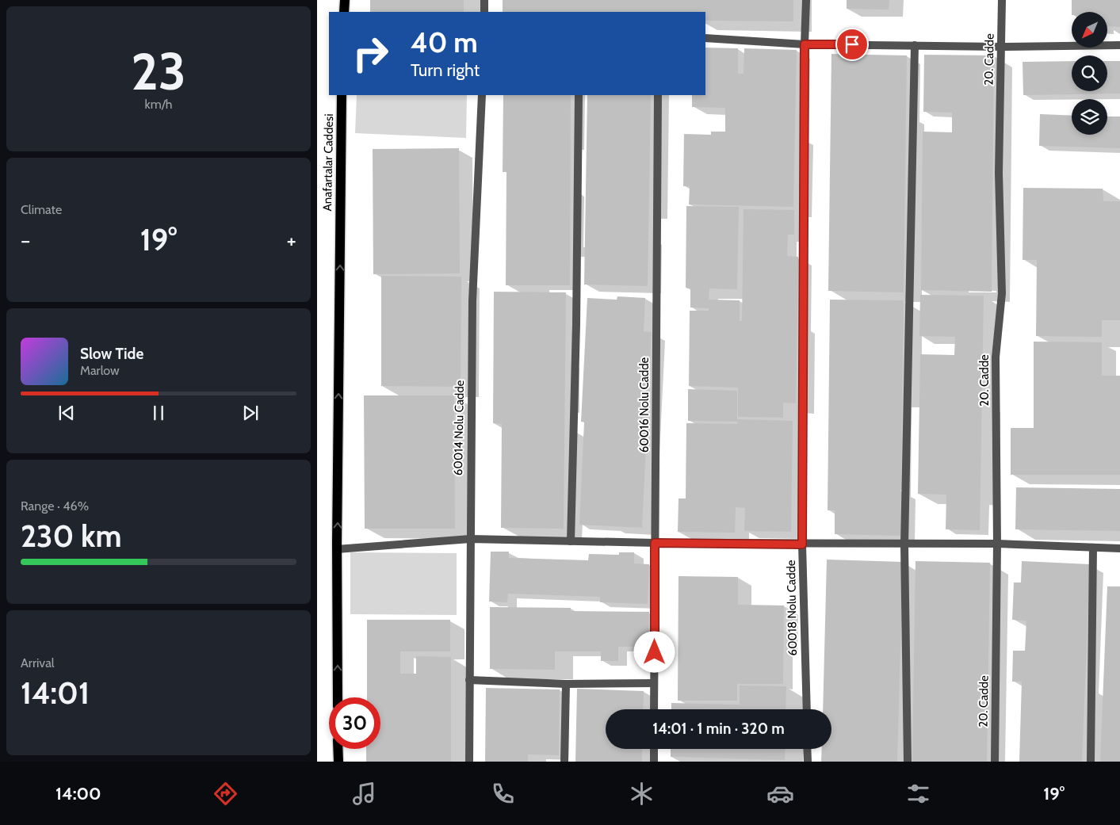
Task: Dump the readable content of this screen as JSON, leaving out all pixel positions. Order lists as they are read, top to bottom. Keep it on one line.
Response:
{"streets":{"main road":["Anafartalar Caddesi"],"street":["20. Cadde","60016 Nolu Cadde","60014 Nolu Cadde","60018 Nolu Cadde"]},"one_way":["Anafartalar Caddesi"],"north":"bottom left","page":{"tile":[["23","km/h"],"Climate",["Range · 46%","230 km"],["Arrival","14:01"]],"turn":["40 m","Turn right"],"heat":["−","19°","+"],"song":["Slow Tide","Marlow"],"limit":"30","trip":"14:01 · 1 min · 320 m","tabs":["14:00","19°"]}}
